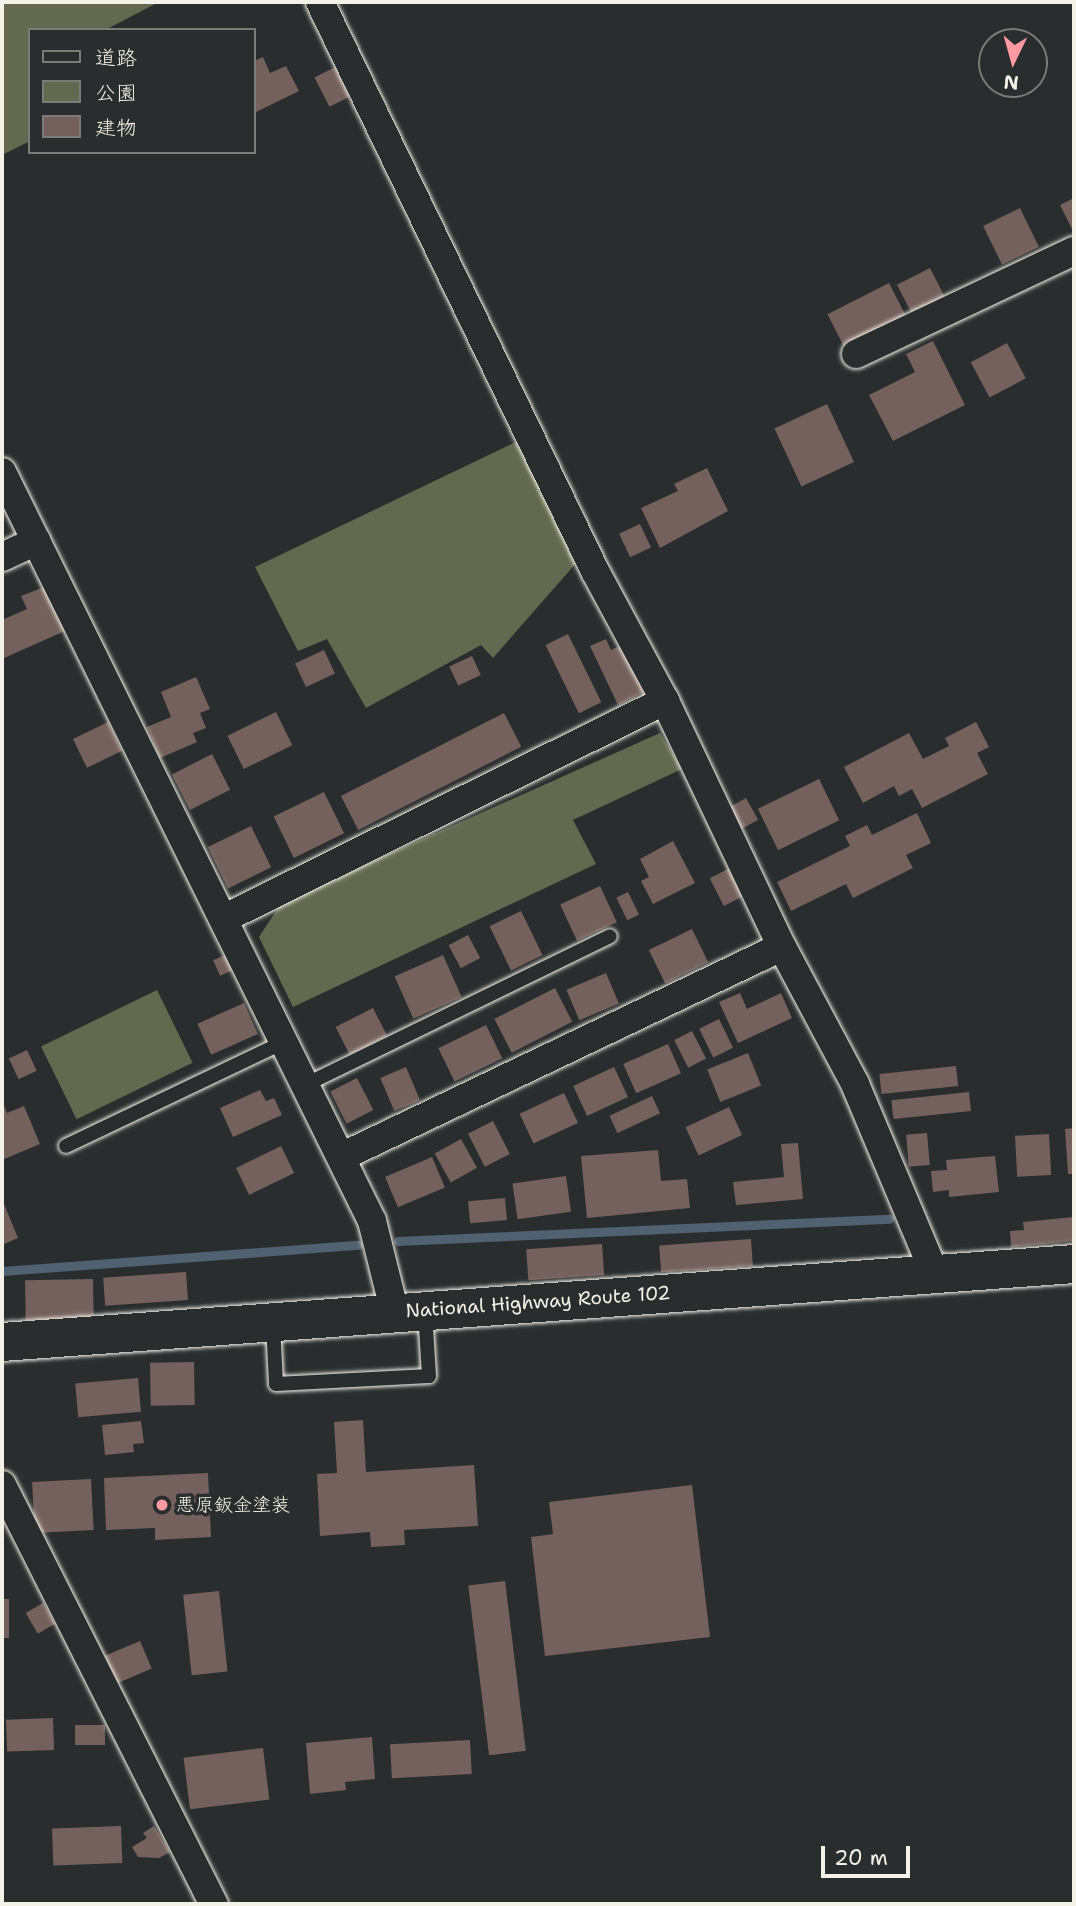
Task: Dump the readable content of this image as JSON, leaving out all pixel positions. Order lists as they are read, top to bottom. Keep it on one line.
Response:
{"streets":{"highway":["National Highway Route 102"]},"places":["悪原鈑金塗装"],"legend":["道路","公園","建物"],"scale_bar":"20 m","north":"bottom"}
